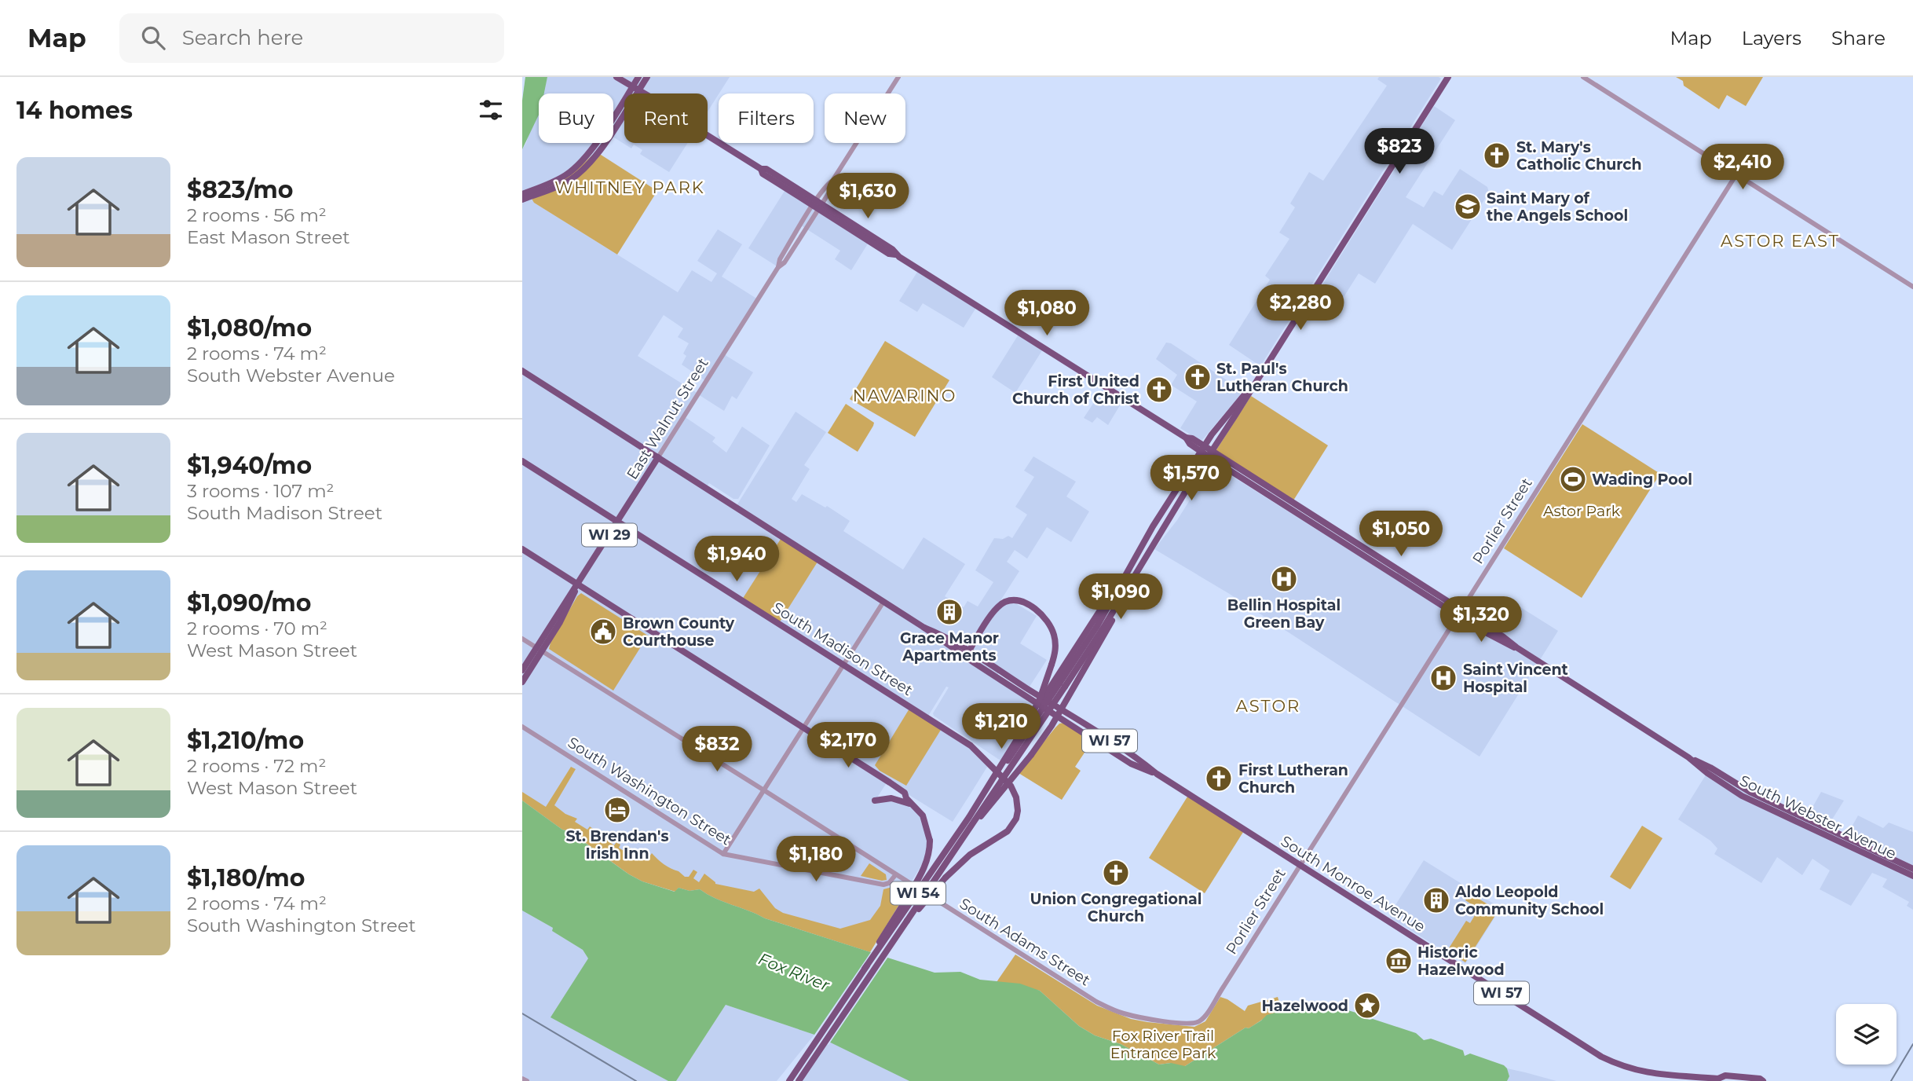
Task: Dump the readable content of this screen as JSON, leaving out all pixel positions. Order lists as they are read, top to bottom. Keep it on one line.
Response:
{"streets":{"main road":["East Walnut Street","WI 29","South Madison Street","WI 57","South Webster Avenue","South Monroe Avenue","WI 54"],"street":["Porlier Street","South Washington Street","South Adams Street"]},"crossings":[["East Walnut Street","South Madison Street"],["East Walnut Street","South Webster Avenue"],["East Walnut Street","South Monroe Avenue"],["East Walnut Street","South Adams Street"],["Porlier Street","South Webster Avenue"],["Porlier Street","South Monroe Avenue"],["Porlier Street","South Adams Street"],["South Madison Street","WI 54"],["South Washington Street","South Adams Street"],["South Monroe Avenue","WI 54"]],"districts":["WHITNEY PARK","ASTOR EAST","NAVARINO","ASTOR"],"water":["Fox River"],"parks":["Astor Park","Fox River Trail Entrance Park"],"places":{"church":["St. Mary's Catholic Church","St. Paul's Lutheran Church","First United Church of Christ","First Lutheran Church","Union Congregational Church"],"school or university":["Saint Mary of the Angels School"],"sports":["Wading Pool"],"hospital":["Bellin Hospital Green Bay","Saint Vincent Hospital"],"building":["Grace Manor Apartments","Aldo Leopold Community School"],"public building":["Brown County Courthouse"],"hotel":["St. Brendan's Irish Inn"],"museum":["Historic Hazelwood"],"place":["Hazelwood"]},"page":{"header":"Map","search":"Search here","nav":["Map","Layers","Share"],"heading":"14 homes","chip":["Buy","Rent","Filters","New"],"price":["$823","$2,410","$1,630","$2,280","$1,080","$1,570","$1,050","$1,940","$1,090","$1,320","$1,210","$2,170","$832","$1,180"],"list":[{"name":"$823/mo","note":"2 rooms · 56 m² · East Mason Street"},{"name":"$1,080/mo","note":"2 rooms · 74 m² · South Webster Avenue"},{"name":"$1,940/mo","note":"3 rooms · 107 m² · South Madison Street"},{"name":"$1,090/mo","note":"2 rooms · 70 m² · West Mason Street"},{"name":"$1,210/mo","note":"2 rooms · 72 m² · West Mason Street"},{"name":"$1,180/mo","note":"2 rooms · 74 m² · South Washington Street"}]}}
